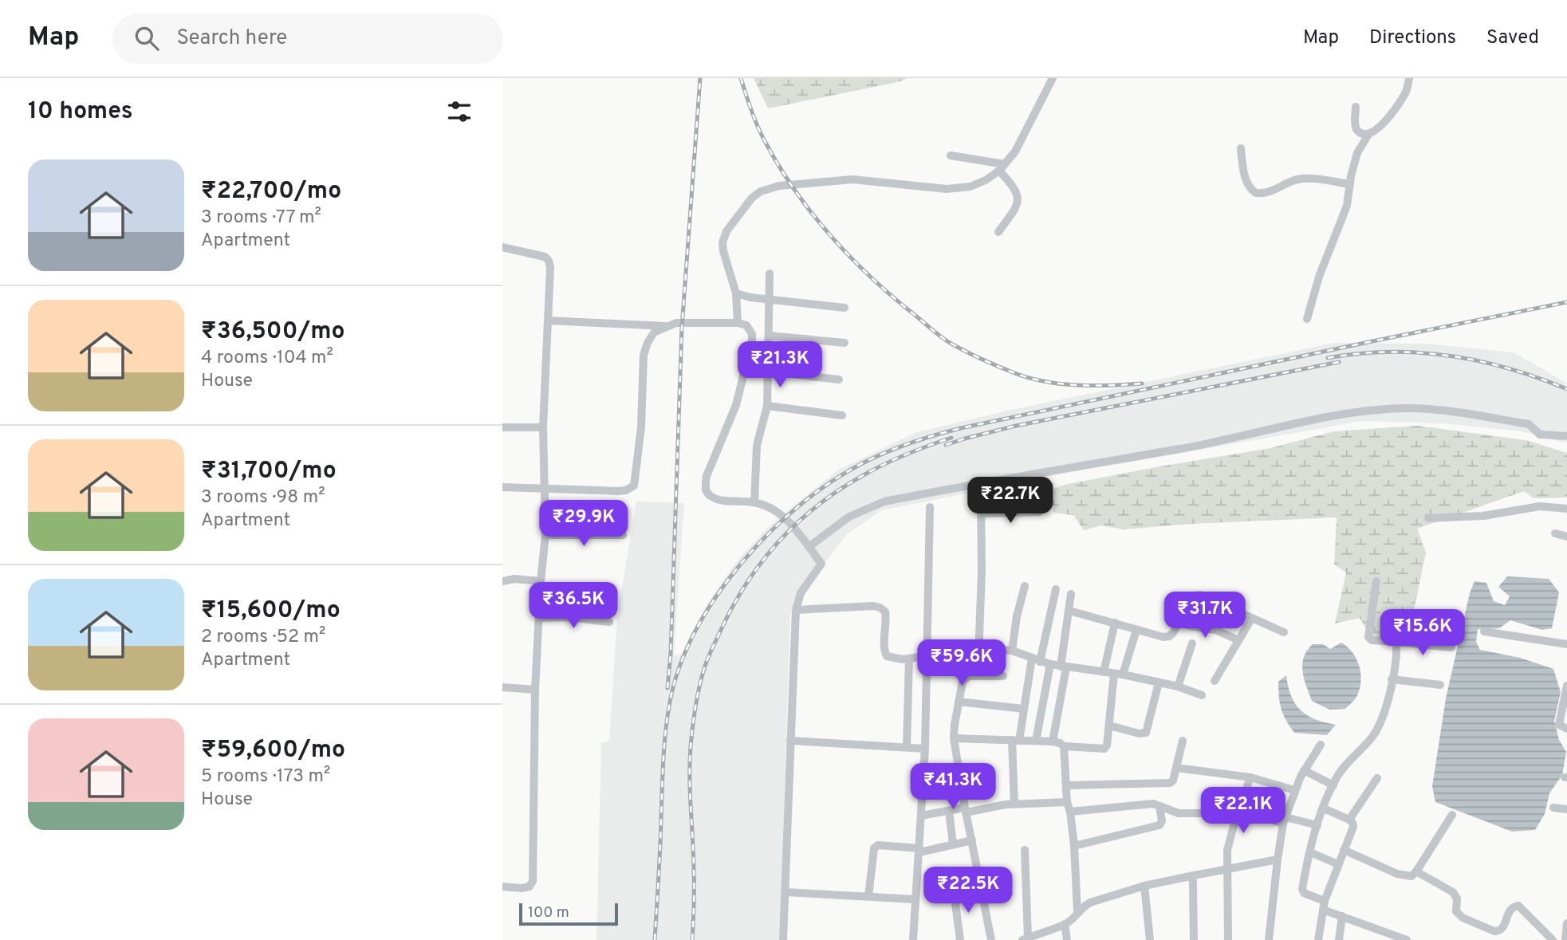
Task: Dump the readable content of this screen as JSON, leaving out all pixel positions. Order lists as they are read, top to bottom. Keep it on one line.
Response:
{"scale_bar":"100 m","page":{"header":"Map","search":"Search here","nav":["Map","Directions","Saved"],"heading":"10 homes","list":[{"name":"₹22,700/mo","note":"3 rooms · 77 m² · Apartment"},{"name":"₹36,500/mo","note":"4 rooms · 104 m² · House"},{"name":"₹31,700/mo","note":"3 rooms · 98 m² · Apartment"},{"name":"₹15,600/mo","note":"2 rooms · 52 m² · Apartment"},{"name":"₹59,600/mo","note":"5 rooms · 173 m² · House"}],"price":["₹21.3K","₹22.7K","₹29.9K","₹36.5K","₹31.7K","₹15.6K","₹59.6K","₹41.3K","₹22.1K","₹22.5K"],"scale":"100 m"}}
